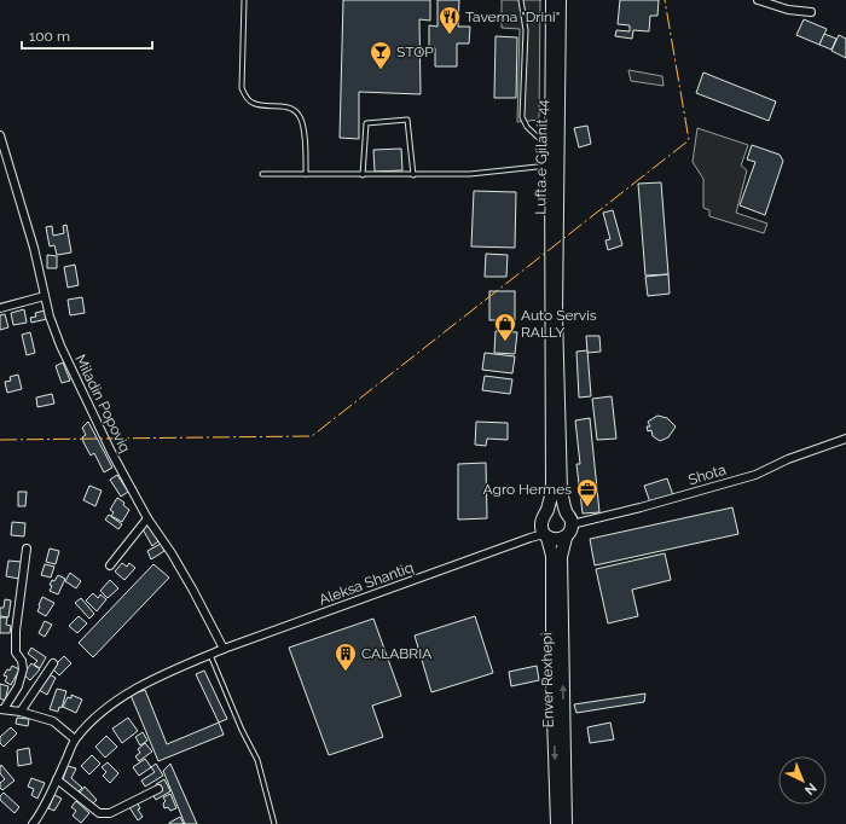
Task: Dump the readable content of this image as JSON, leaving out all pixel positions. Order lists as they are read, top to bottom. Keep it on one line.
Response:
{"streets":{"main road":["Lufta e Gjilanit 44","Enver Rexhepi"],"street":["Miladin Popoviq","Shota","Aleksa Shantiq"]},"crossings":[["Lufta e Gjilanit 44","Shota"],["Lufta e Gjilanit 44","Aleksa Shantiq"],["Lufta e Gjilanit 44","Enver Rexhepi"],["Miladin Popoviq","Aleksa Shantiq"],["Shota","Aleksa Shantiq"],["Shota","Enver Rexhepi"],["Aleksa Shantiq","Enver Rexhepi"]],"places":{"restaurant":["Taverna \"Drini\""],"bar":["STOP"],"shop":["Auto Servis RALLY"],"office":["Agro Hermes"],"building":["CALABRIA"]},"scale_bar":"100 m","north":"bottom right"}
